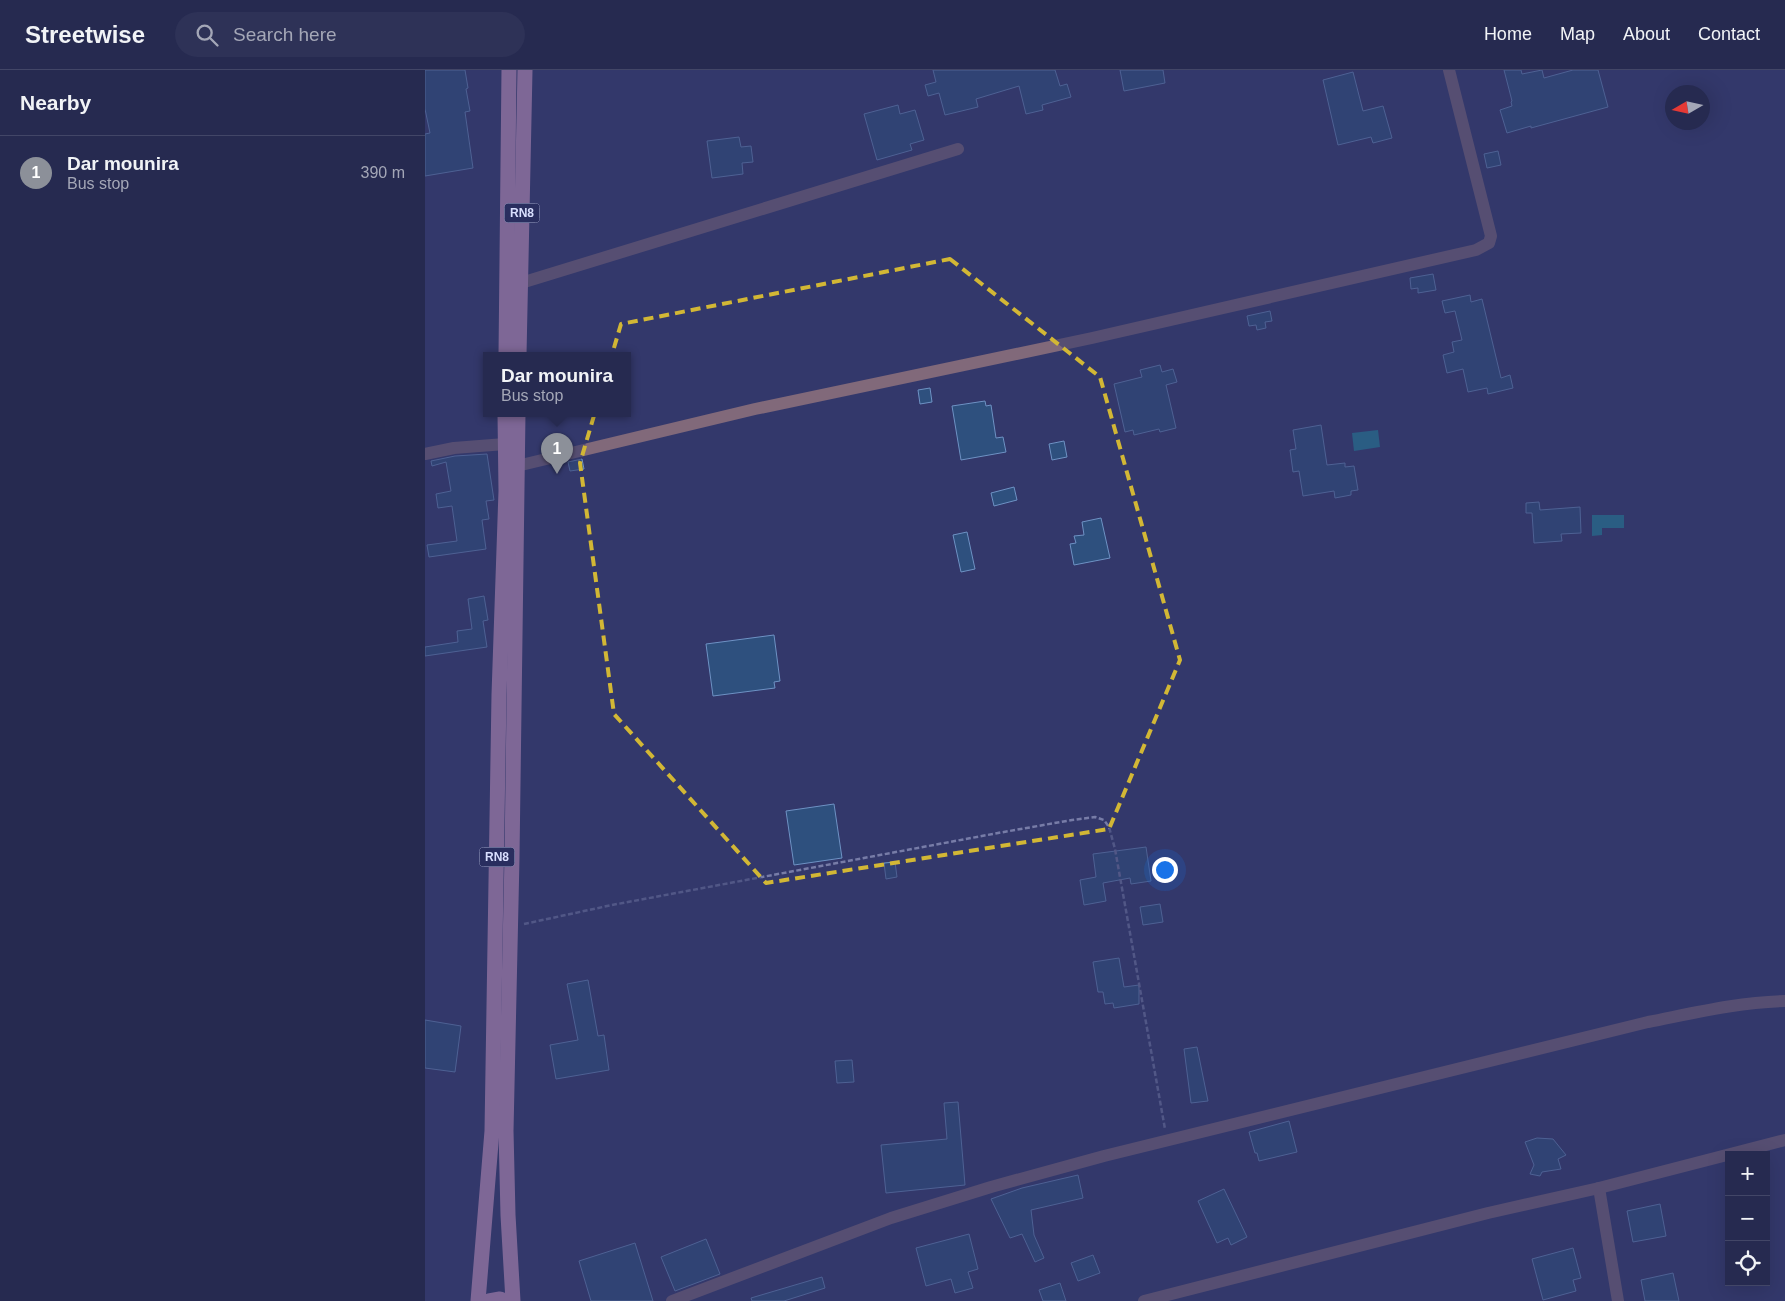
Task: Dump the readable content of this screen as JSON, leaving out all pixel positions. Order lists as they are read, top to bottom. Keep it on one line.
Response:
{"streets":{"highway":["RN8"]},"north":"left","page":{"header":"Streetwise","search":"Search here","nav":["Home","Map","About","Contact"],"heading":"Nearby","list":[{"mark":"1","name":"Dar mounira","note":"Bus stop","value":"390 m"}],"popup":["Dar mounira","Bus stop"],"pins":"1","map_buttons":["+","−"]}}
